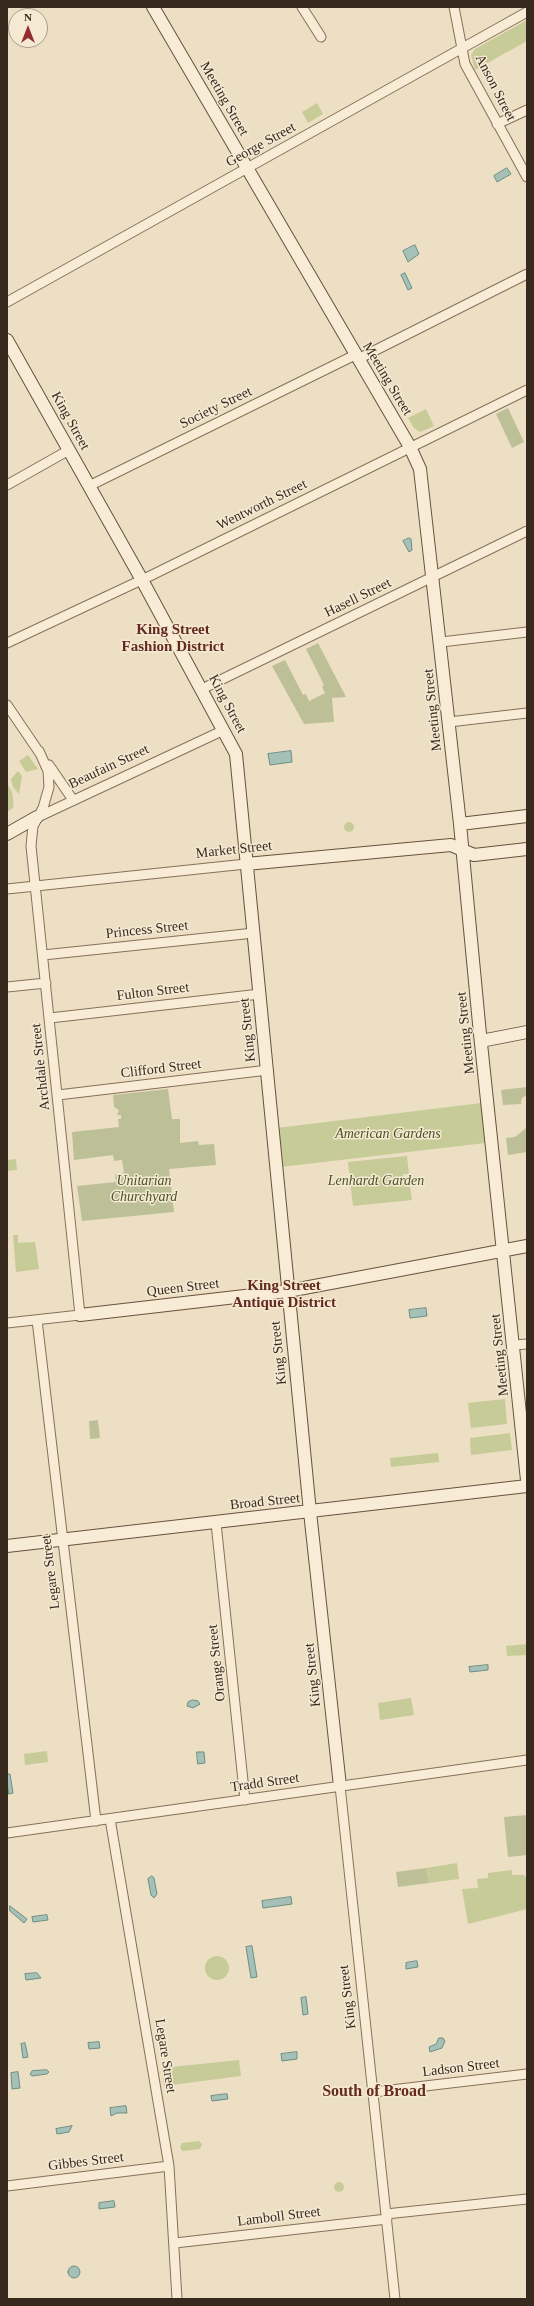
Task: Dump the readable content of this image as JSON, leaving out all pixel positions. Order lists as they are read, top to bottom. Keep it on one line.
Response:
{"streets":{"street":["Anson Street","Meeting Street","George Street","Society Street","King Street","Wentworth Street","Hasell Street","Beaufain Street","Market Street","Princess Street","Fulton Street","Archdale Street","Clifford Street","Queen Street","Broad Street","Legare Street","Orange Street","Tradd Street","Ladson Street","Gibbes Street","Lamboll Street"]},"crossings":[["Anson Street","George Street"],["Meeting Street","George Street"],["Meeting Street","Society Street"],["Meeting Street","Wentworth Street"],["Meeting Street","Hasell Street"],["Meeting Street","Market Street"],["Meeting Street","Queen Street"],["Society Street","King Street"],["King Street","Wentworth Street"],["King Street","Hasell Street"],["King Street","Beaufain Street"],["King Street","Market Street"],["King Street","Princess Street"],["King Street","Fulton Street"],["King Street","Clifford Street"],["King Street","Queen Street"],["King Street","Broad Street"],["King Street","Tradd Street"],["King Street","Ladson Street"],["King Street","Lamboll Street"],["Beaufain Street","Archdale Street"],["Market Street","Archdale Street"],["Princess Street","Archdale Street"],["Fulton Street","Archdale Street"],["Archdale Street","Clifford Street"],["Archdale Street","Queen Street"],["Queen Street","Legare Street"],["Broad Street","Legare Street"],["Broad Street","Orange Street"],["Legare Street","Tradd Street"],["Legare Street","Gibbes Street"],["Legare Street","Lamboll Street"],["Orange Street","Tradd Street"]],"districts":["King Street Fashion District","King Street Antique District","South of Broad"],"parks":["American Gardens","Unitarian Churchyard","Lenhardt Garden"],"north":"top"}
